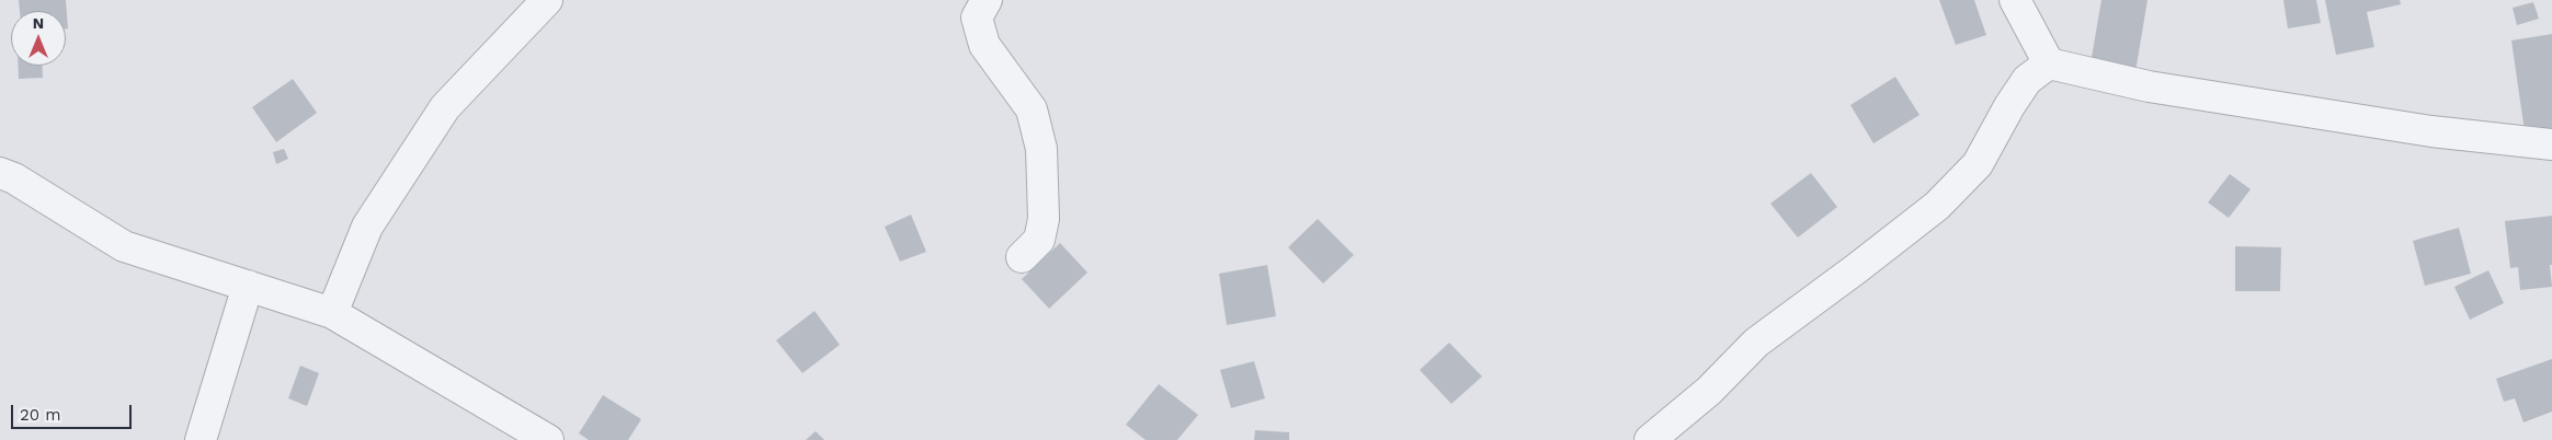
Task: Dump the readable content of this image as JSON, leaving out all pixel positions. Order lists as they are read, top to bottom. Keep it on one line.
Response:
{"scale_bar":"20 m","north":"top"}
